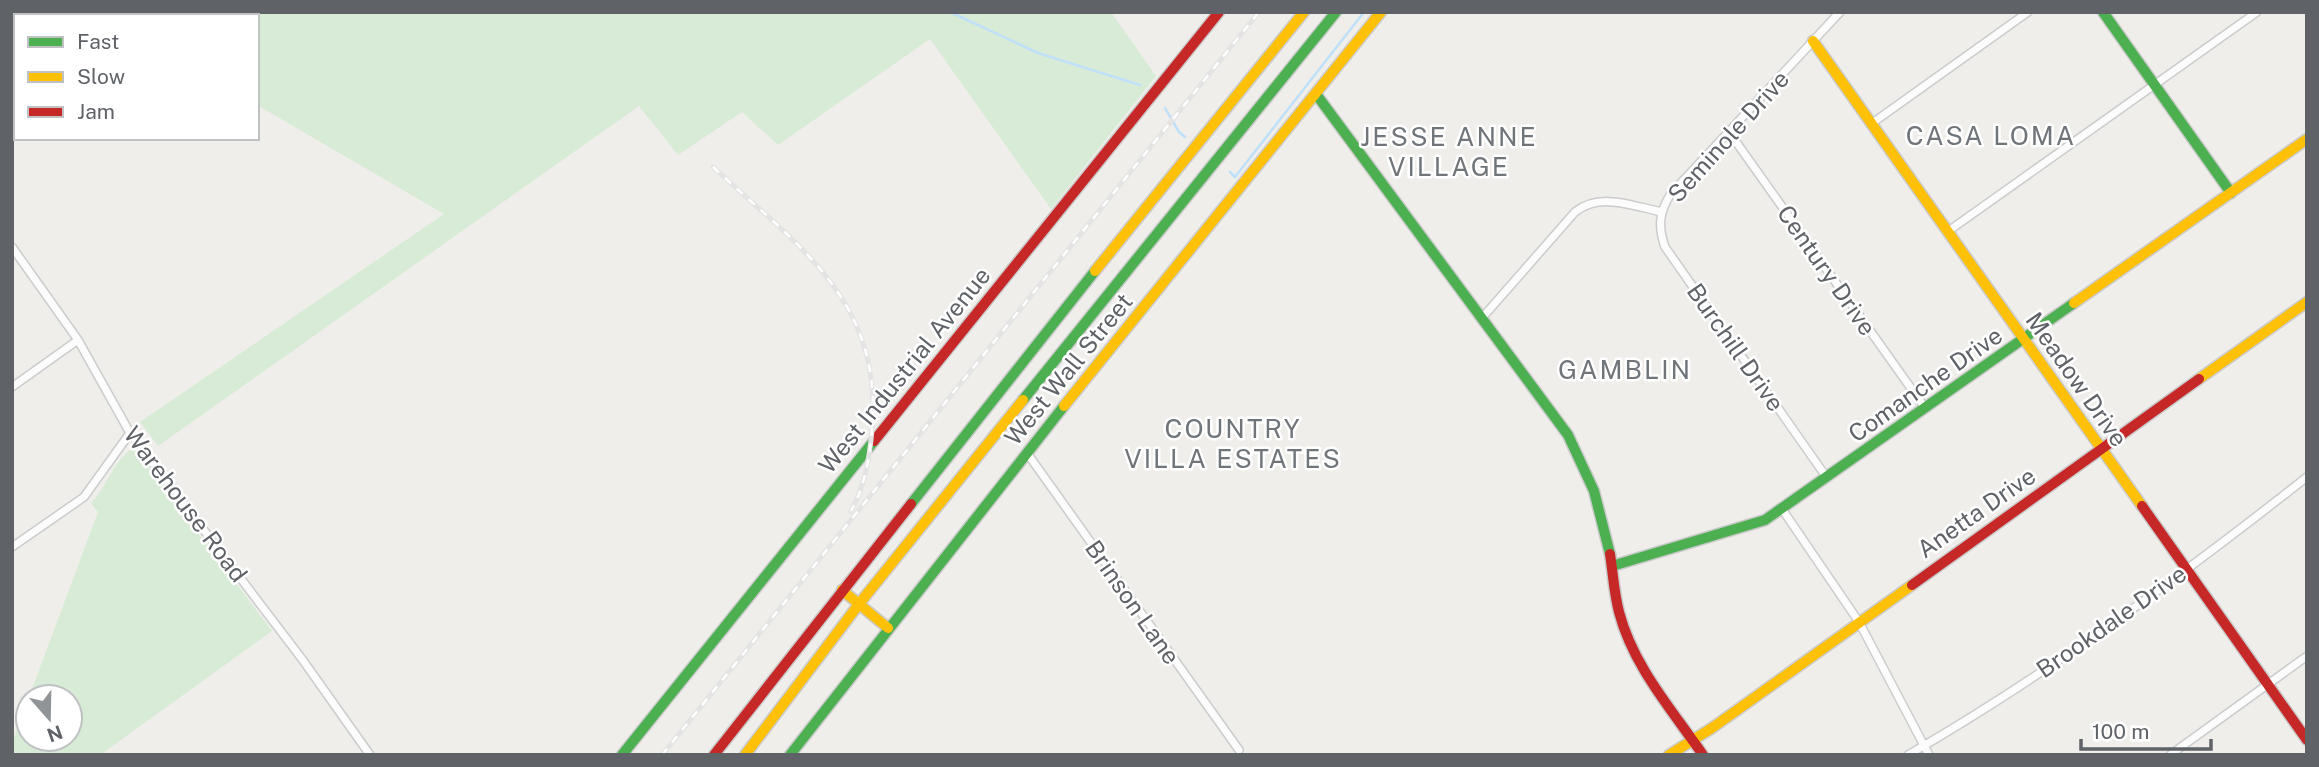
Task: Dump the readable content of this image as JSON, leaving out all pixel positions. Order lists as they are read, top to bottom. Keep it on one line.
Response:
{"streets":{"street":["Seminole Drive","Century Drive","Burchill Drive","West Wall Street","West Industrial Avenue","Meadow Drive","Comanche Drive","Warehouse Road","Anetta Drive","Brinson Lane","Brookdale Drive"]},"crossings":[["Seminole Drive","Century Drive"],["Seminole Drive","Burchill Drive"],["Seminole Drive","Meadow Drive"],["Century Drive","Comanche Drive"],["Burchill Drive","Comanche Drive"],["West Wall Street","Brinson Lane"],["Meadow Drive","Comanche Drive"],["Meadow Drive","Anetta Drive"],["Meadow Drive","Brookdale Drive"]],"districts":["CASA LOMA","JESSE ANNE VILLAGE","GAMBLIN","COUNTRY VILLA ESTATES"],"legend":["Fast","Slow","Jam"],"scale_bar":"100 m","north":"bottom"}
